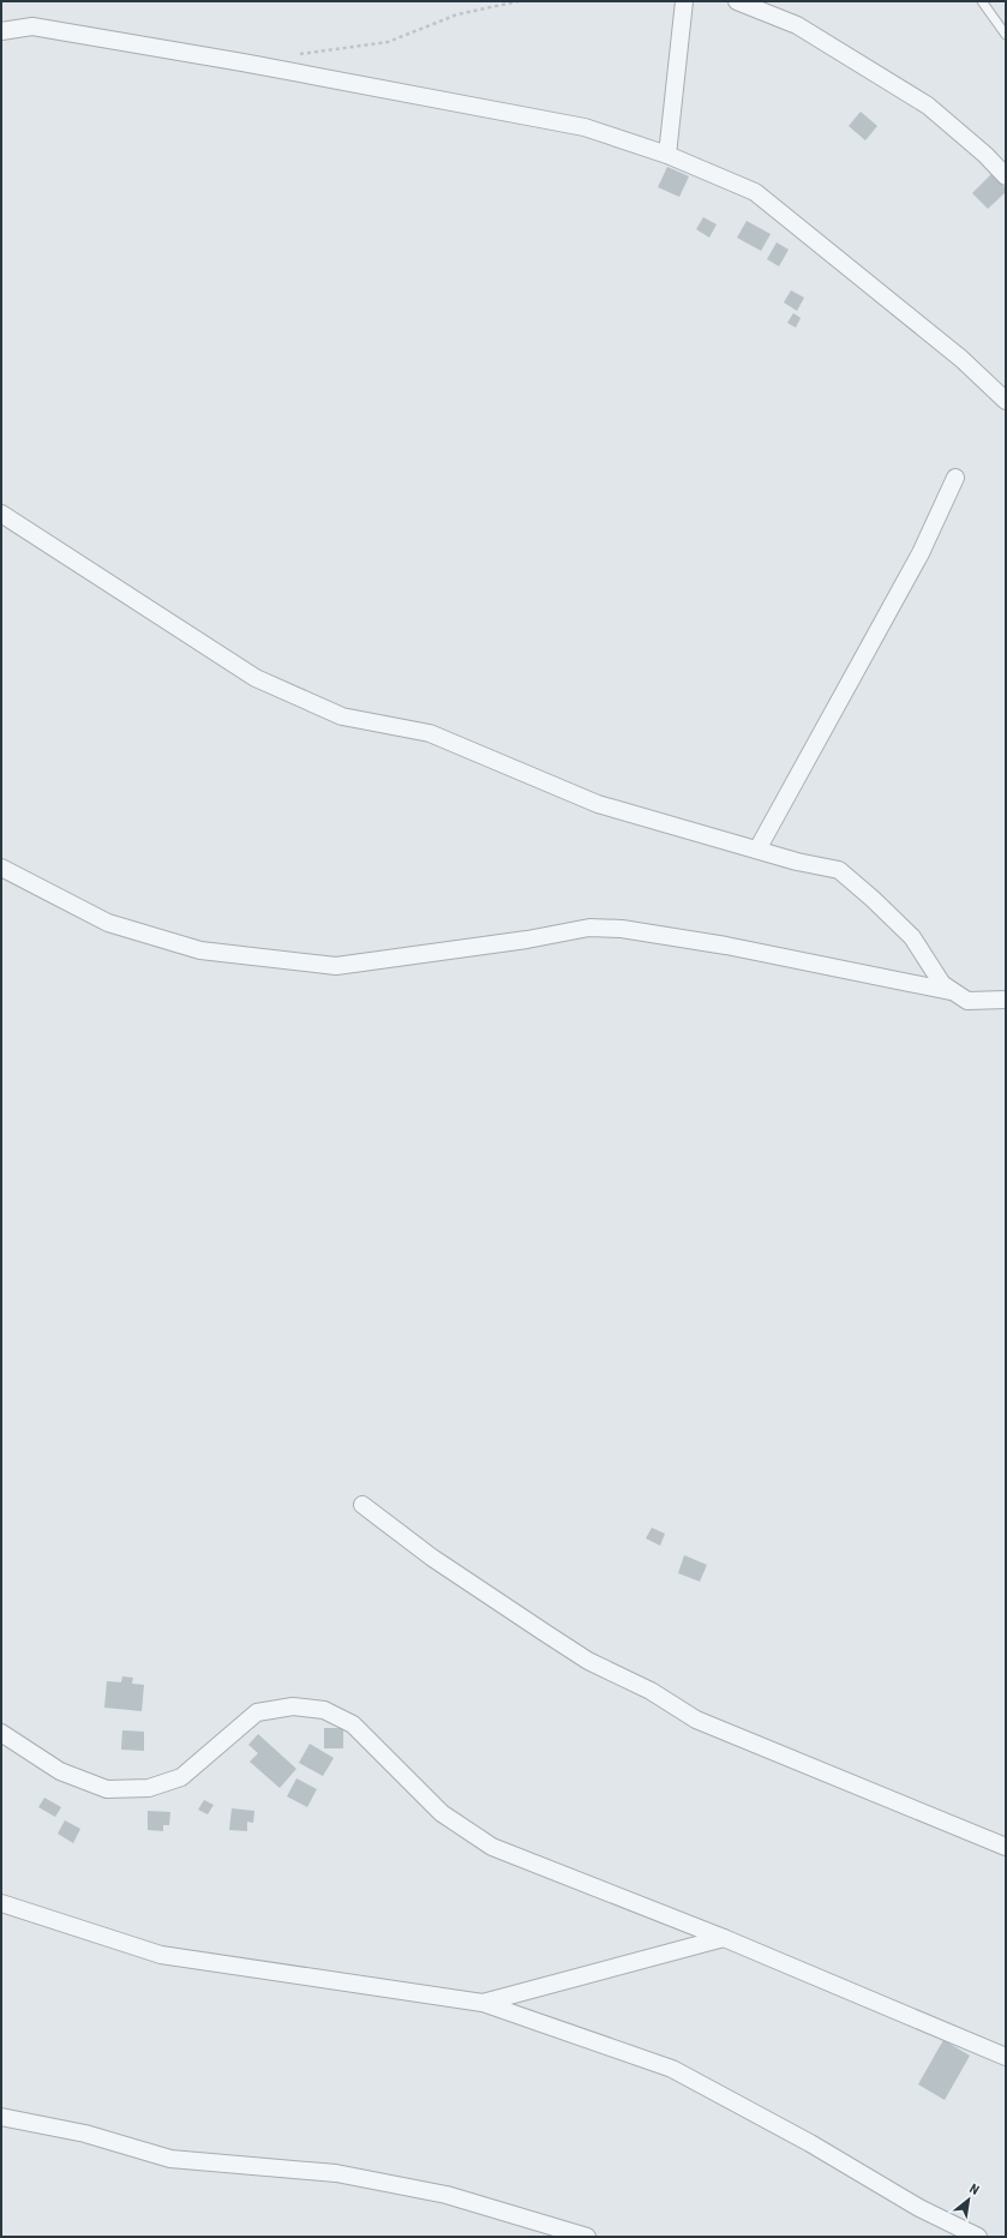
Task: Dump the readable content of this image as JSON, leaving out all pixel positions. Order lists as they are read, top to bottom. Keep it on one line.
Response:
{"north":"top right"}
